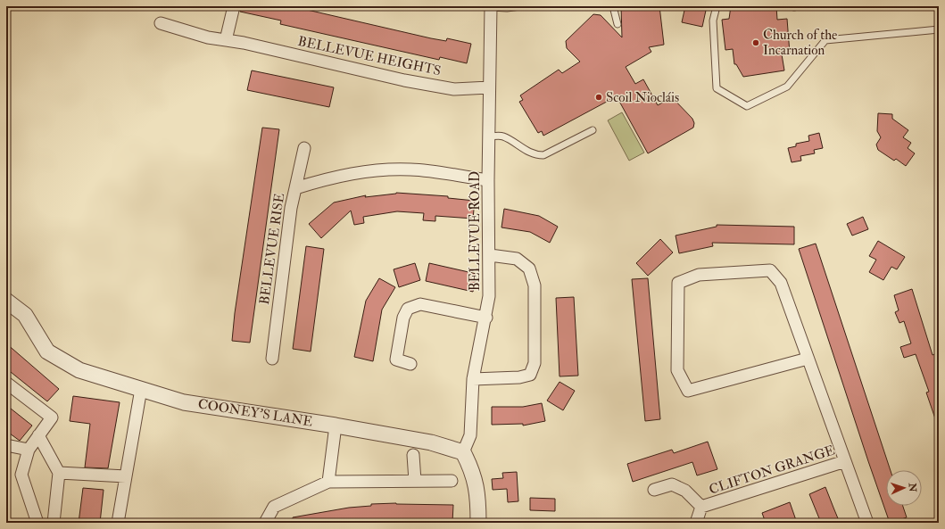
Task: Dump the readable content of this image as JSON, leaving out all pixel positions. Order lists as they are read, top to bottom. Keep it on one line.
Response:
{"streets":{"street":["BELLEVUE HEIGHTS","BELLEVUE ROAD","BELLEVUE RISE","COONEY'S LANE","CLIFTON GRANGE"]},"crossings":[["BELLEVUE HEIGHTS","BELLEVUE ROAD"],["BELLEVUE ROAD","BELLEVUE RISE"],["BELLEVUE ROAD","COONEY'S LANE"]],"places":["Church of the Incarnation","Scoil Niocláis"],"north":"right"}
